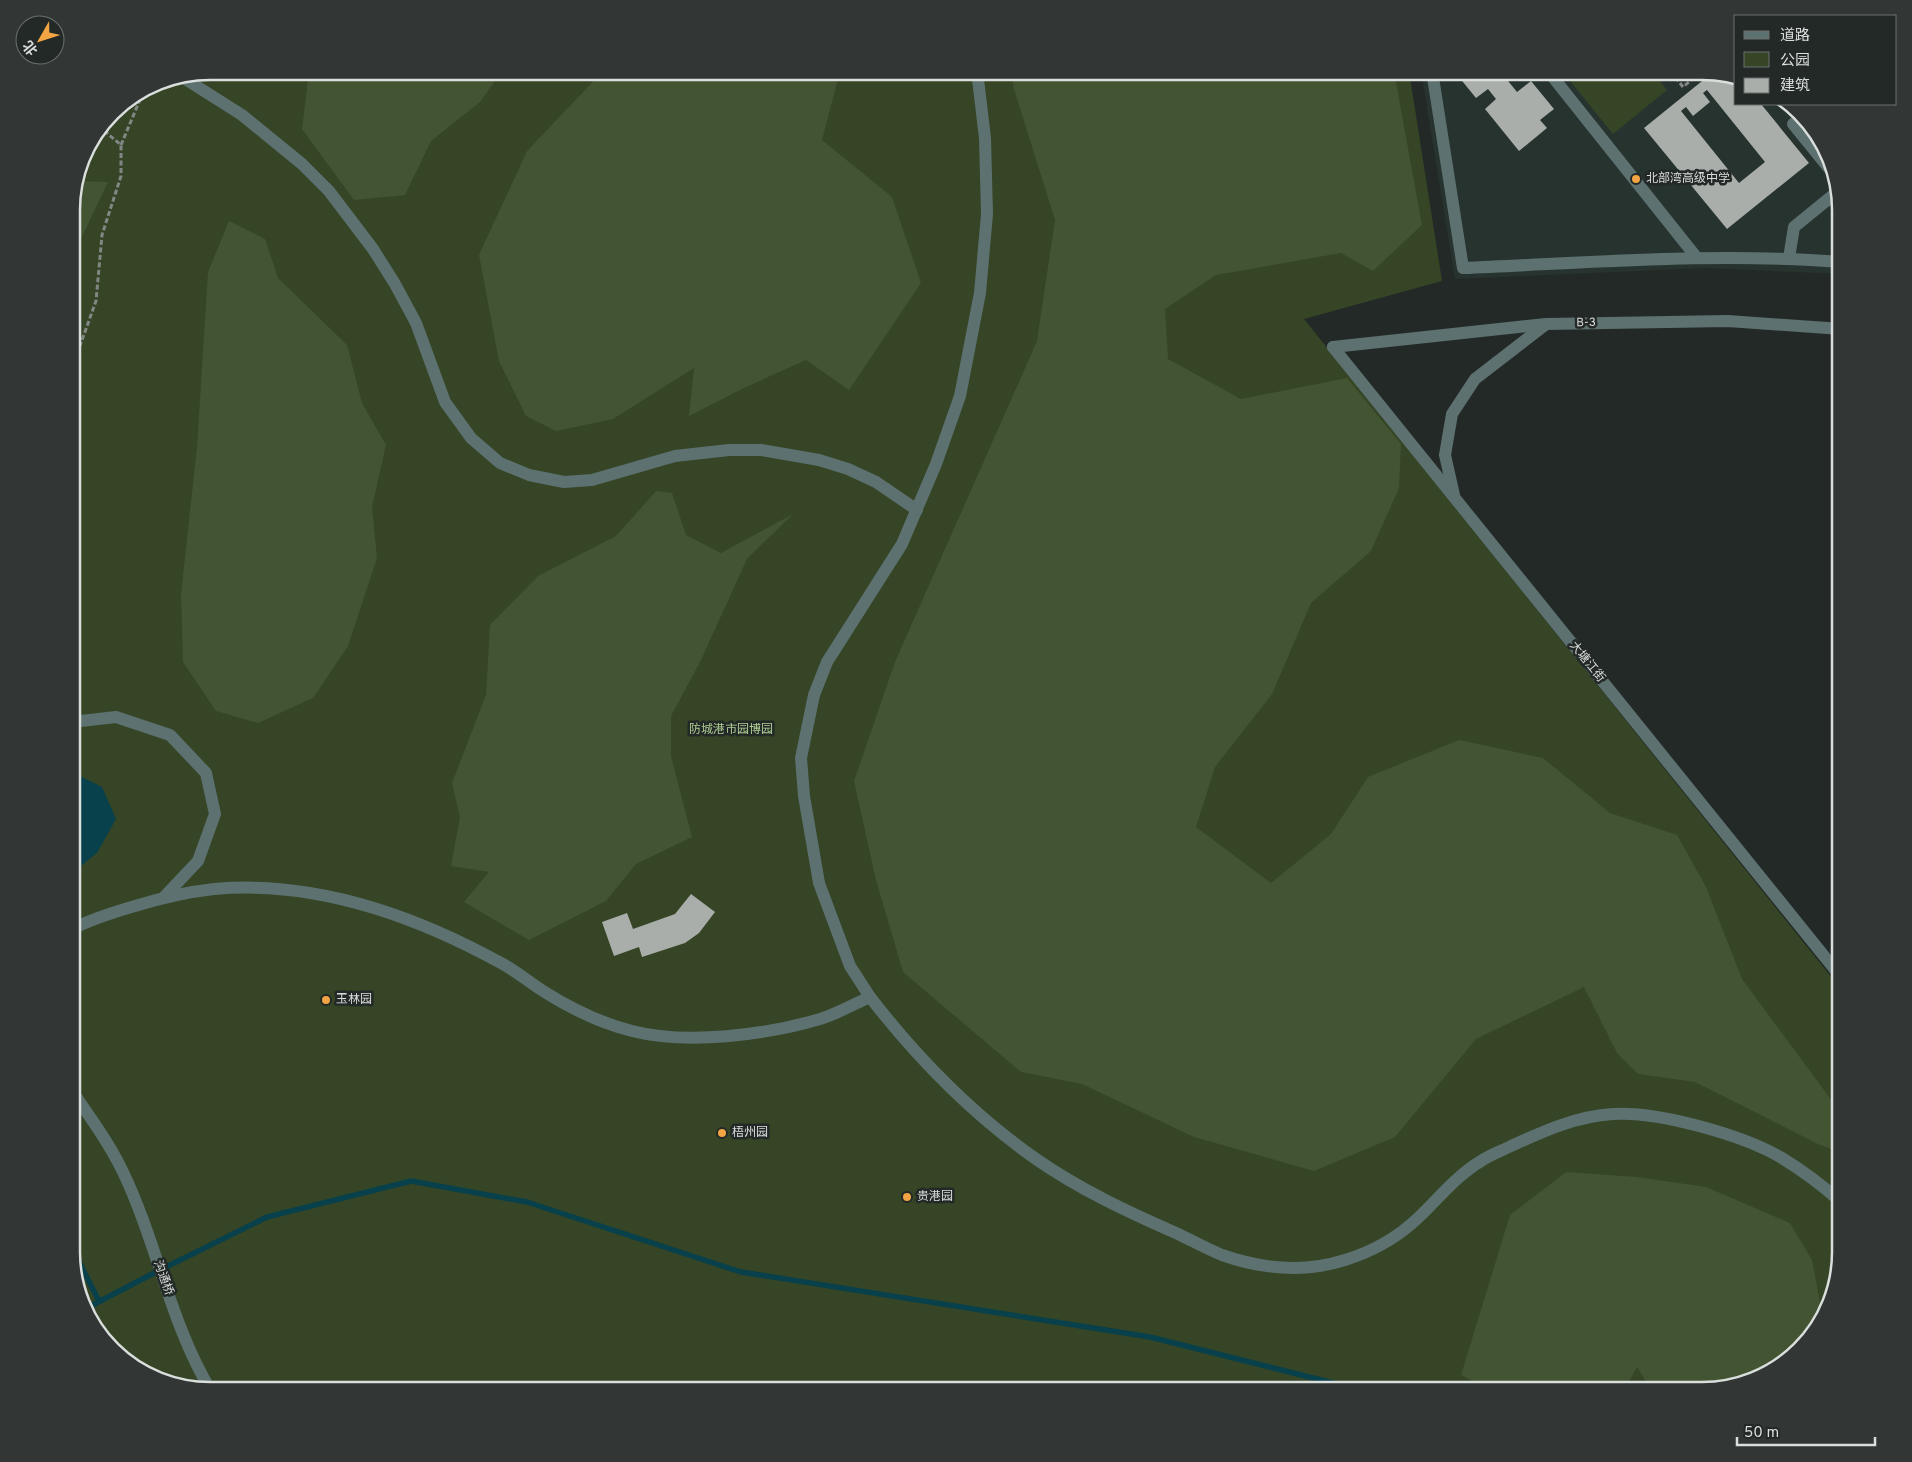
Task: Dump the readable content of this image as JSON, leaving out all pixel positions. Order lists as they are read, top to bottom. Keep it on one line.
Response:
{"streets":{"street":["B-3","大塘江街","沟通桥"]},"crossings":[["B-3","大塘江街"]],"parks":["防城港市园博园"],"places":["北部湾高级中学","玉林园","梧州园","贵港园"],"legend":["道路","公园","建筑"],"scale_bar":"50 m","north":"bottom left"}
